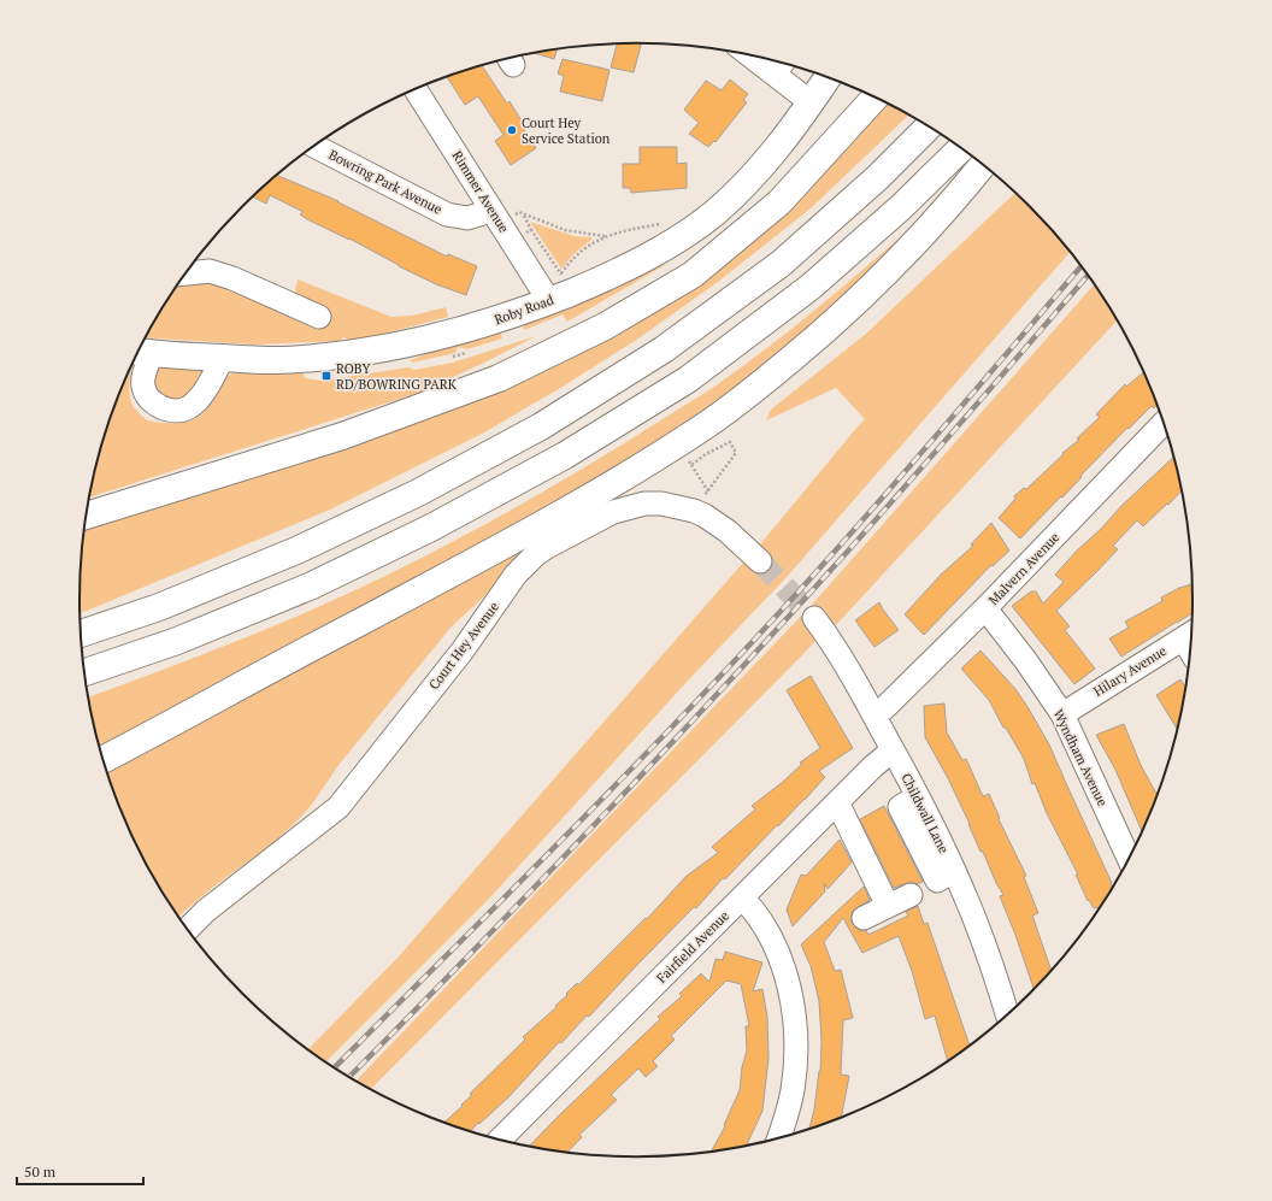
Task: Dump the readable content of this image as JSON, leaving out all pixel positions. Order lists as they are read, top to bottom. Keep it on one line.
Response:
{"streets":{"main road":["Roby Road"],"street":["Bowring Park Avenue","Rimmer Avenue","Malvern Avenue","Court Hey Avenue","Hilary Avenue","Wyndham Avenue","Childwall Lane","Fairfield Avenue"]},"crossings":[["Bowring Park Avenue","Rimmer Avenue"],["Rimmer Avenue","Roby Road"],["Malvern Avenue","Wyndham Avenue"],["Malvern Avenue","Childwall Lane"],["Hilary Avenue","Wyndham Avenue"],["Childwall Lane","Fairfield Avenue"]],"places":{"other":["Court Hey Service Station"],"transit":["ROBY RD/BOWRING PARK"]},"scale_bar":"50 m"}
